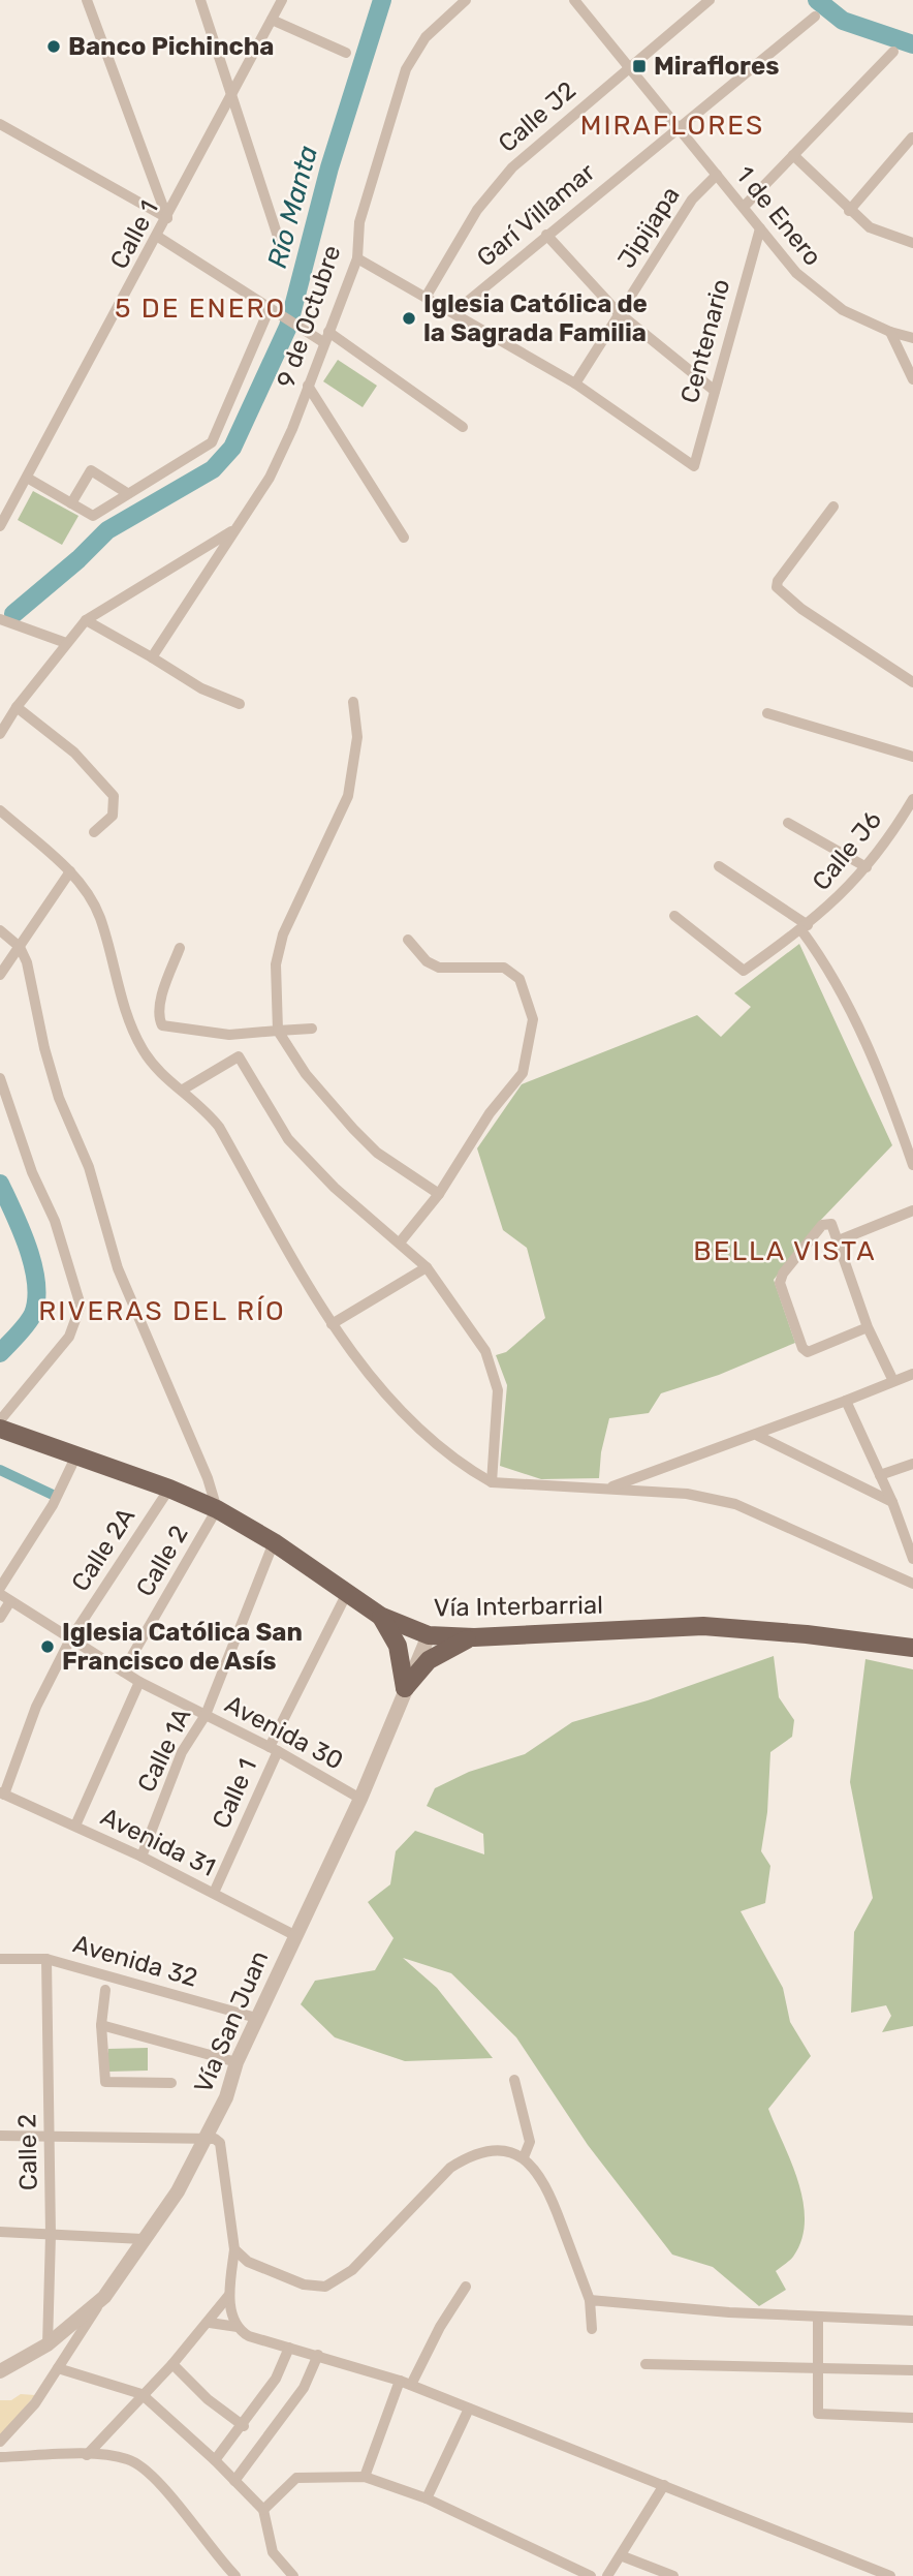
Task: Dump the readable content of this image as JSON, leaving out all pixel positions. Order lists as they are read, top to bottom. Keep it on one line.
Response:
{"streets":{"main road":["Vía Interbarrial"],"street":["Calle J2","Garí Villamar","1 de Enero","Jipijapa","Calle 1","9 de Octubre","Centenario","Calle J6","Calle 2A","Calle 2","Avenida 30","Calle 1A","Avenida 31","Avenida 32","Vía San Juan"]},"crossings":[["Calle J2","1 de Enero"],["Garí Villamar","1 de Enero"],["1 de Enero","Jipijapa"],["1 de Enero","Centenario"],["Jipijapa","Centenario"],["Calle 1","Vía Interbarrial"],["Calle 1","Avenida 30"],["Calle 1","Avenida 31"],["Calle 2A","Vía Interbarrial"],["Calle 2A","Avenida 30"],["Calle 2A","Avenida 31"],["Calle 2","Vía Interbarrial"],["Calle 2","Avenida 30"],["Calle 2","Avenida 32"],["Calle 2","Vía San Juan"],["Vía Interbarrial","Calle 1A"],["Vía Interbarrial","Vía San Juan"],["Avenida 30","Calle 1A"],["Avenida 30","Vía San Juan"],["Calle 1A","Avenida 31"],["Avenida 31","Vía San Juan"],["Avenida 32","Vía San Juan"]],"districts":["MIRAFLORES","5 DE ENERO","BELLA VISTA","RIVERAS DEL RÍO"],"water":["Río Manta"],"places":{"other":["Banco Pichincha","Iglesia Católica de la Sagrada Familia","Iglesia Católica San Francisco de Asís"],"transit":["Miraflores"]}}
